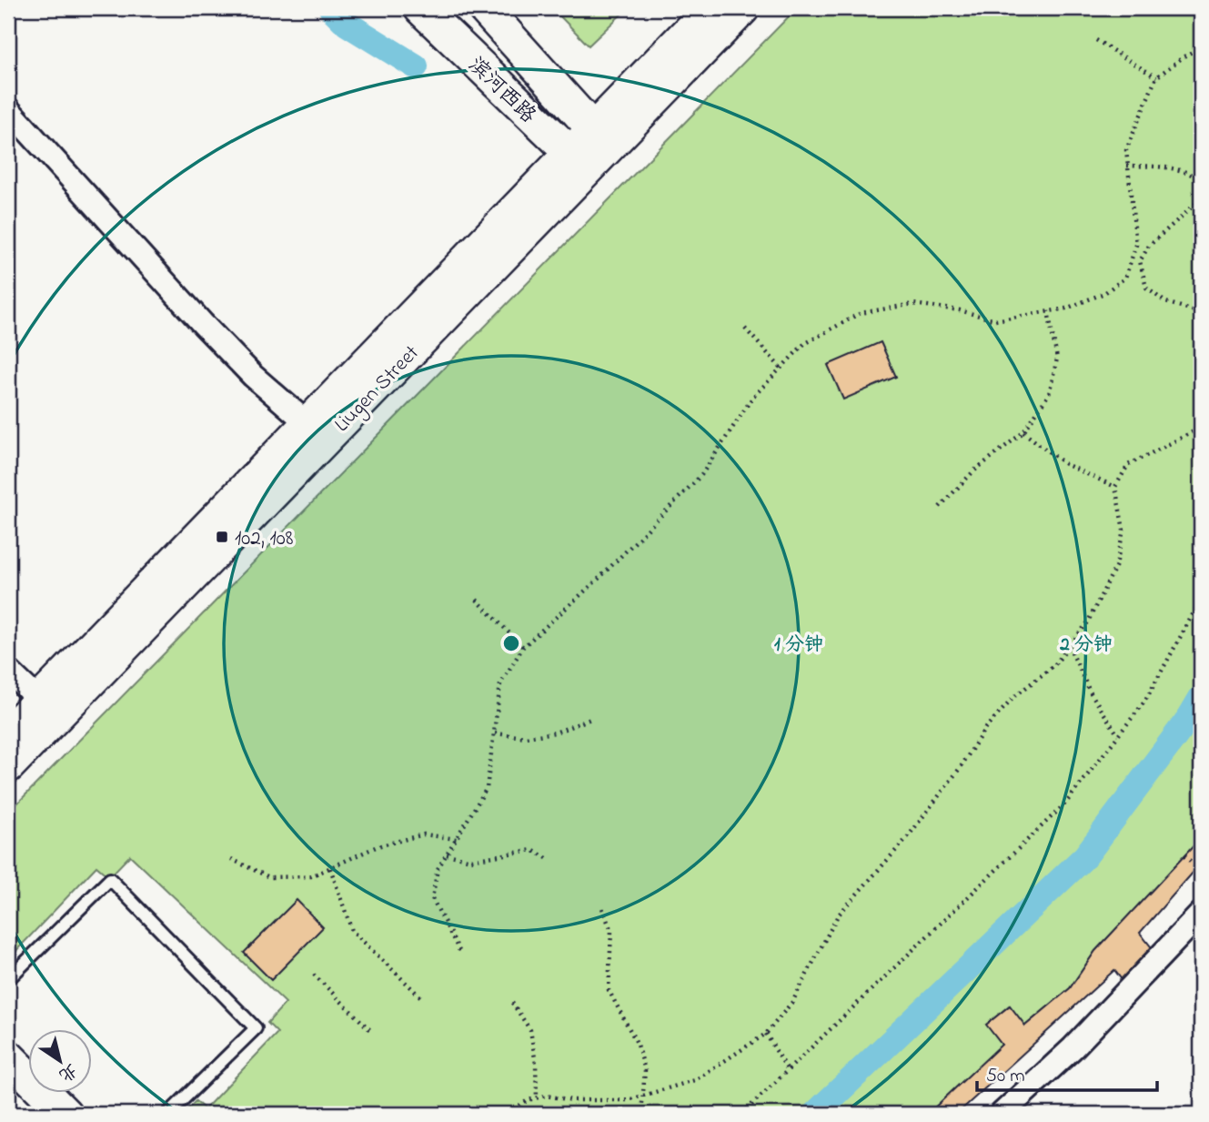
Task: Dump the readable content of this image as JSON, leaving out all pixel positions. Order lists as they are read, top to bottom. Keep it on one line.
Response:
{"streets":{"main road":["滨河西路","Liugen Street"]},"crossings":[["滨河西路","Liugen Street"]],"places":{"transit":["102, 108"]},"scale_bar":"50 m","north":"bottom right","rings":["1 分钟","2 分钟"]}
